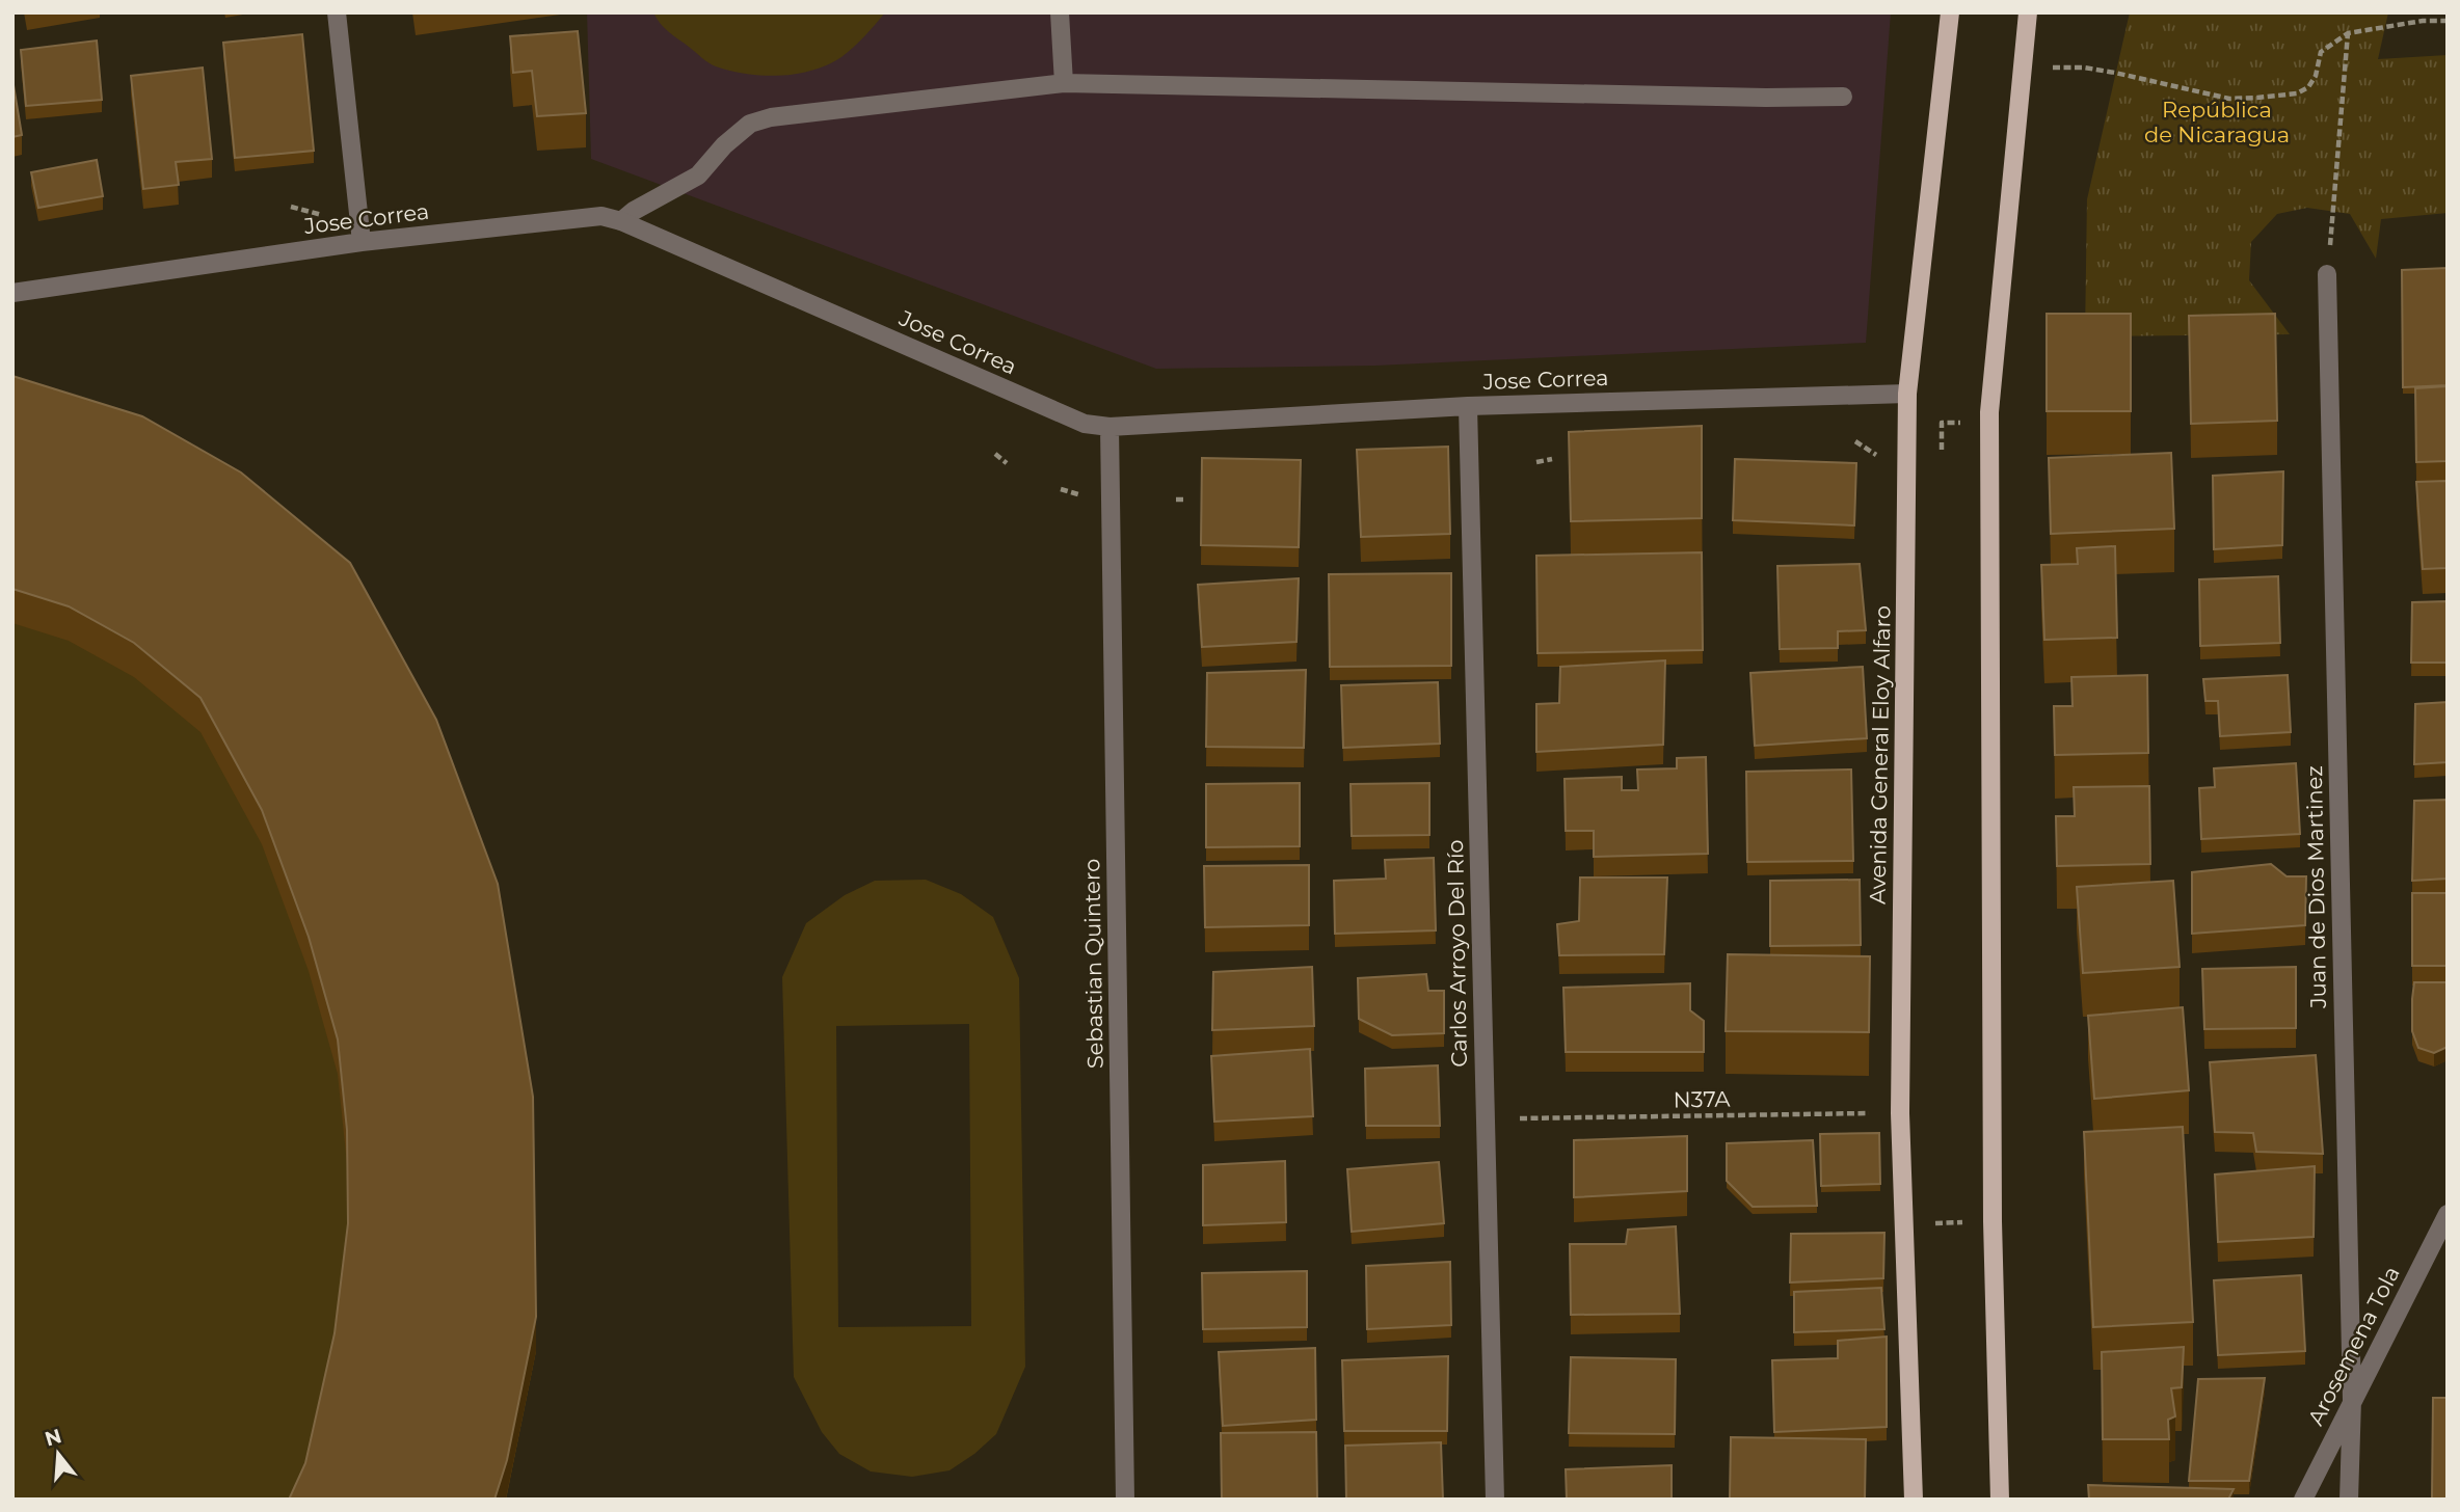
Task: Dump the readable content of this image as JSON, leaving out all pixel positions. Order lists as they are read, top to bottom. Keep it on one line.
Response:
{"streets":{"main road":["Avenida General Eloy Alfaro"],"street":["Jose Correa","Juan de Dios Martinez","Carlos Arroyo Del Río","Sebastian Quintero","Arosemena Tola"],"path":["N37A"]},"crossings":[["Jose Correa","Avenida General Eloy Alfaro"],["Jose Correa","Carlos Arroyo Del Río"],["Jose Correa","Sebastian Quintero"],["Juan de Dios Martinez","Arosemena Tola"]],"parks":["República de Nicaragua"],"north":"top"}
